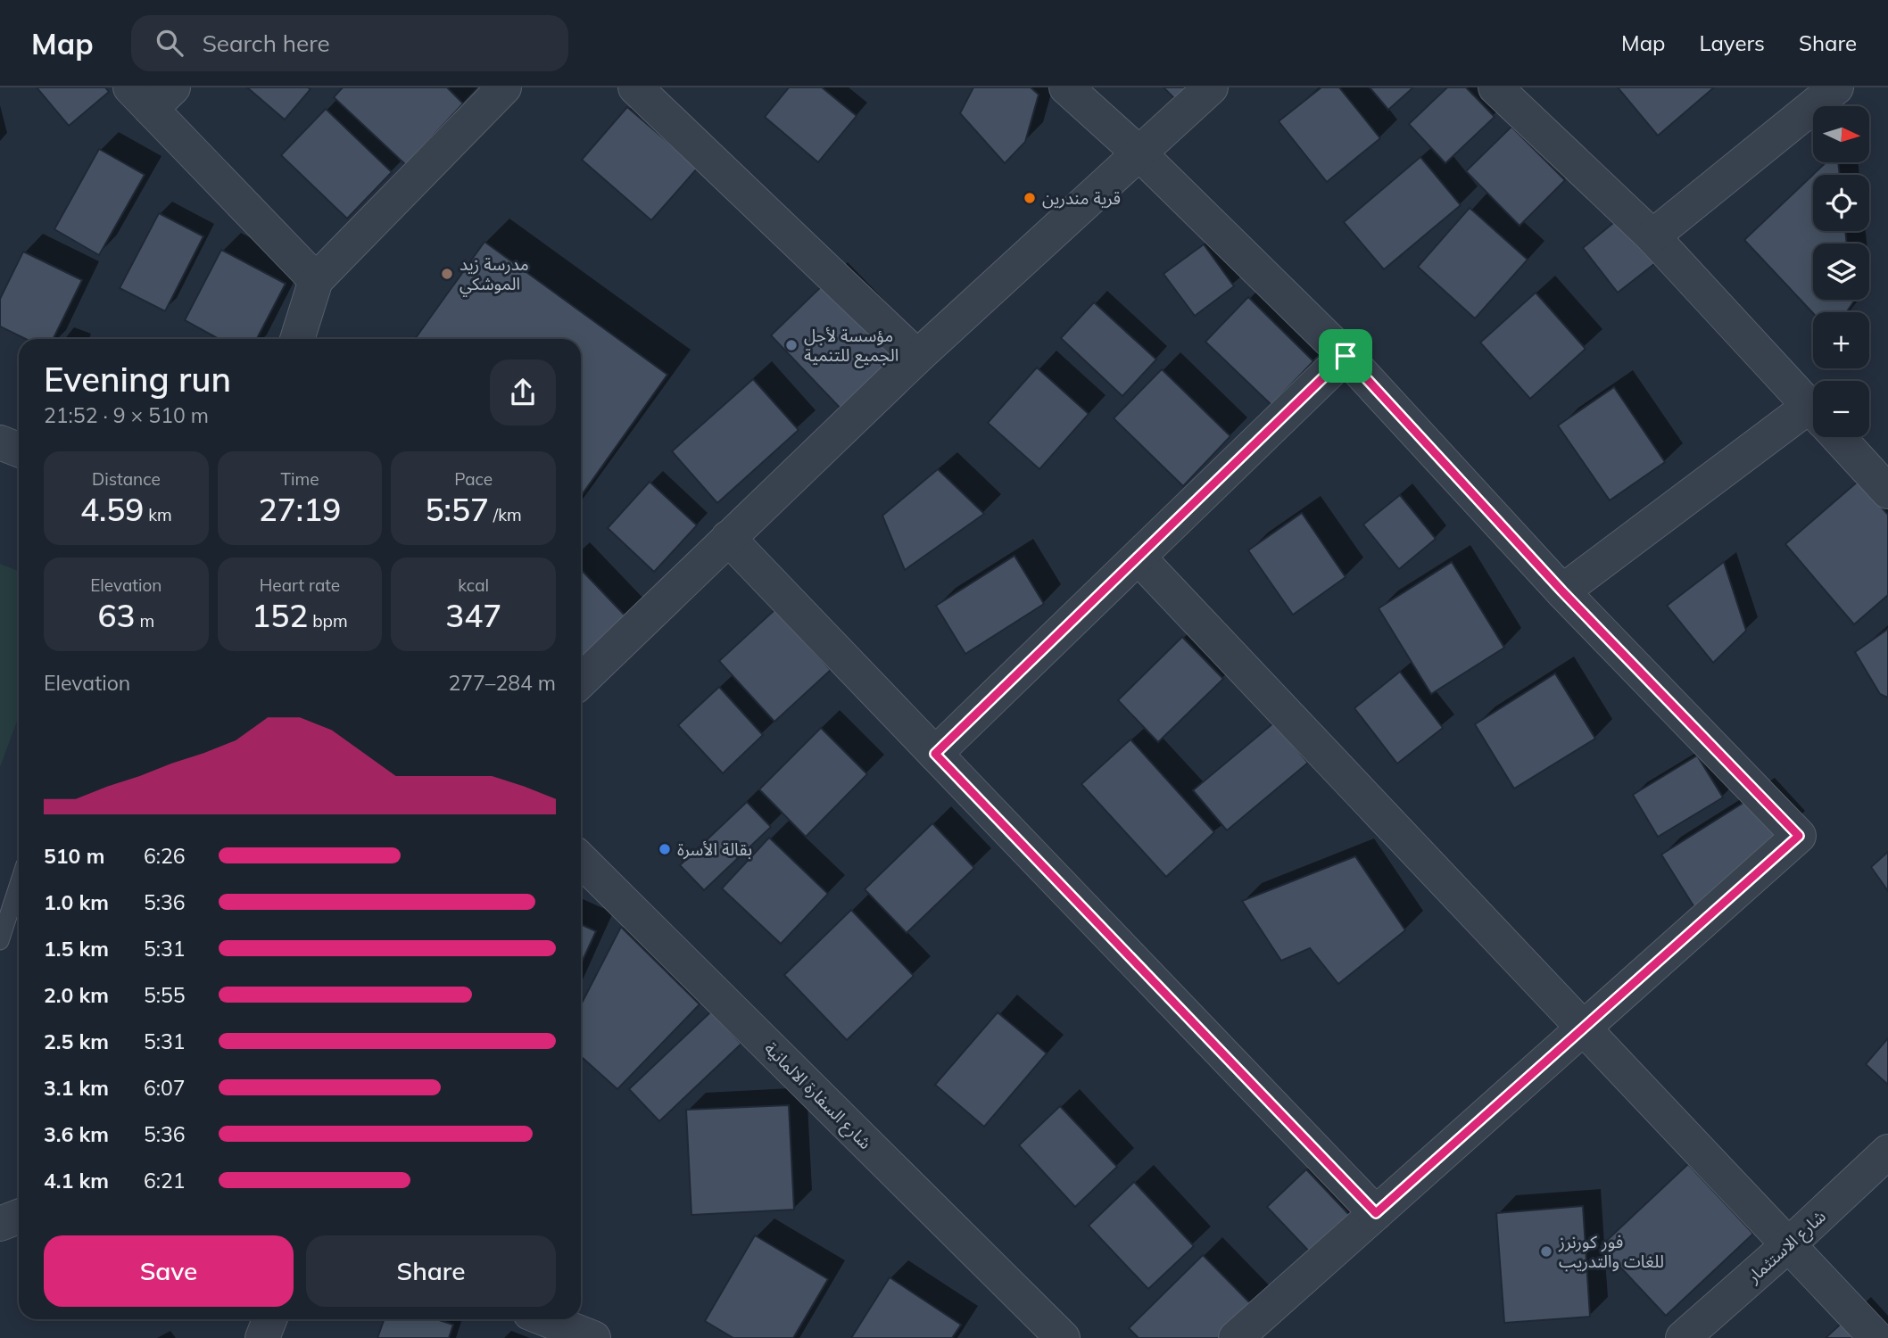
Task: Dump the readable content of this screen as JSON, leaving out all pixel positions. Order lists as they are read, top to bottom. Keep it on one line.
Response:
{"streets":{"street":["شارع السفارة الالمانية","شارع الاستثمار"]},"places":["قرية مندرين","مدرسة زيد الموشكي","مؤسسة لأجل الجميع للتنمية","بقالة الأسرة","فور كورنرز للغات والتدريب"],"north":"right","page":{"header":"Map","search":"Search here","nav":["Map","Layers","Share"],"map_buttons":["+","−"],"heading":["Evening run","21:52 · 9 × 510 m"],"stats":[["Distance","4.59 km"],["Time","27:19"],["Pace","5:57 /km"],["Elevation","63 m"],["Heart rate","152 bpm"],["kcal","347"]],"chart":["Elevation","277–284 m"],"list":[{"name":"510 m","note":"6:26"},{"name":"1.0 km","note":"5:36"},{"name":"1.5 km","note":"5:31"},{"name":"2.0 km","note":"5:55"},{"name":"2.5 km","note":"5:31"},{"name":"3.1 km","note":"6:07"},{"name":"3.6 km","note":"5:36"},{"name":"4.1 km","note":"6:21"}],"buttons":["Save","Share"]}}
